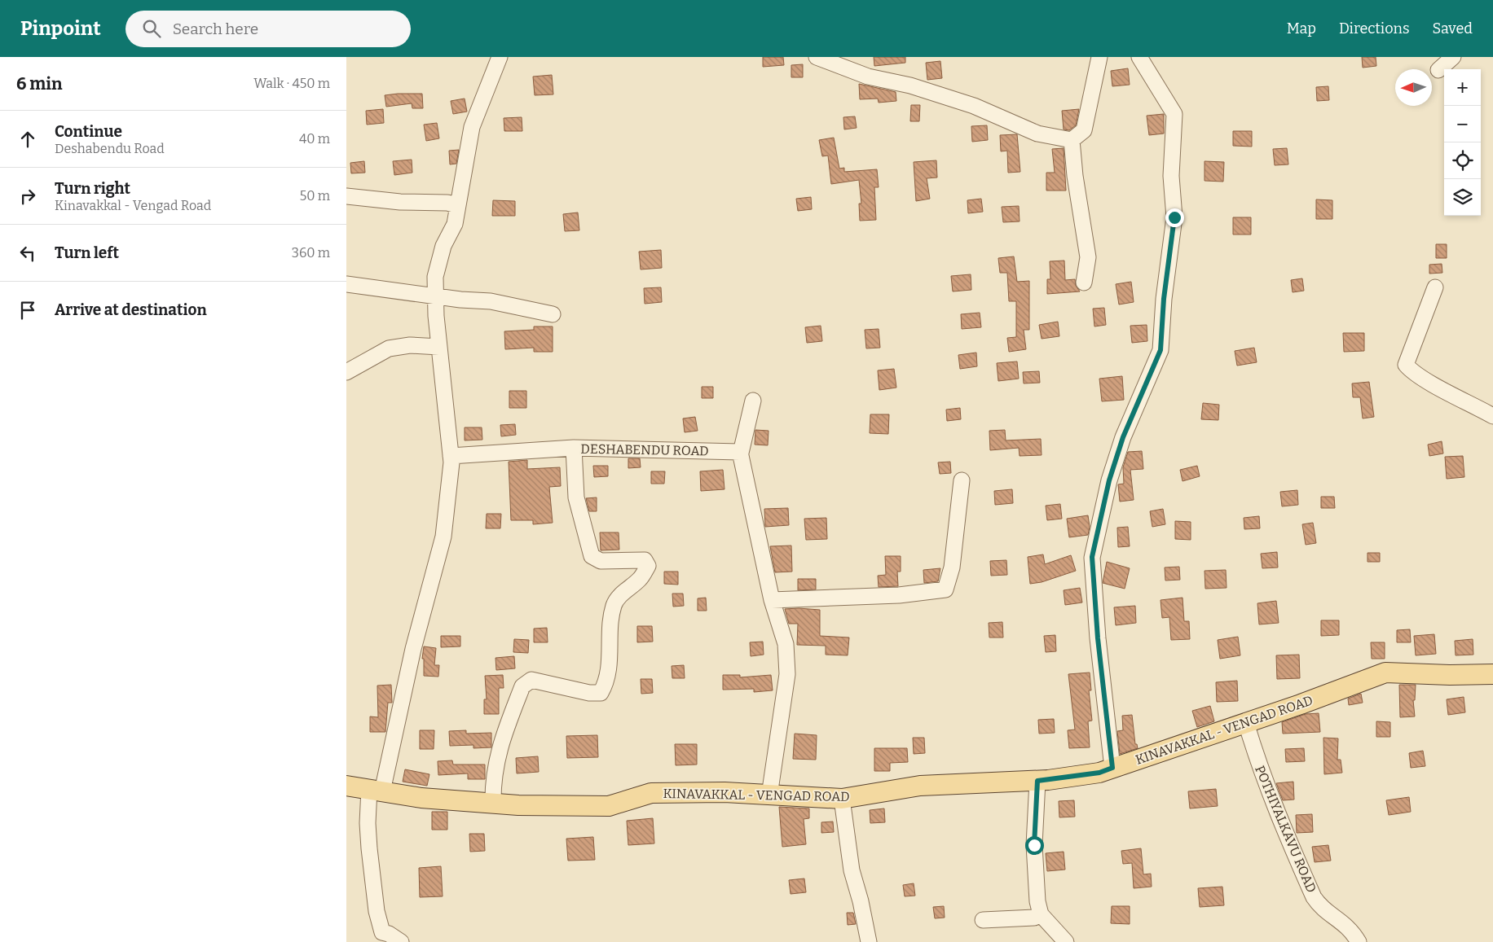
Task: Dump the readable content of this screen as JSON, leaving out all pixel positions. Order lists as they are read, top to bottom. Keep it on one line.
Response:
{"streets":{"main road":["KINAVAKKAL - VENGAD ROAD"],"street":["DESHABENDU ROAD","POTHIYALKAVU ROAD"]},"crossings":[["DESHABENDU ROAD","KINAVAKKAL - VENGAD ROAD"],["KINAVAKKAL - VENGAD ROAD","POTHIYALKAVU ROAD"]],"north":"left","page":{"header":"Pinpoint","search":"Search here","nav":["Map","Directions","Saved"],"heading":["6 min","Walk · 450 m"],"map_buttons":["+","−"],"list":[["Continue","Deshabendu Road","40 m"],["Turn right","Kinavakkal - Vengad Road","50 m"],["Turn left","360 m"],"Arrive at destination"]}}
